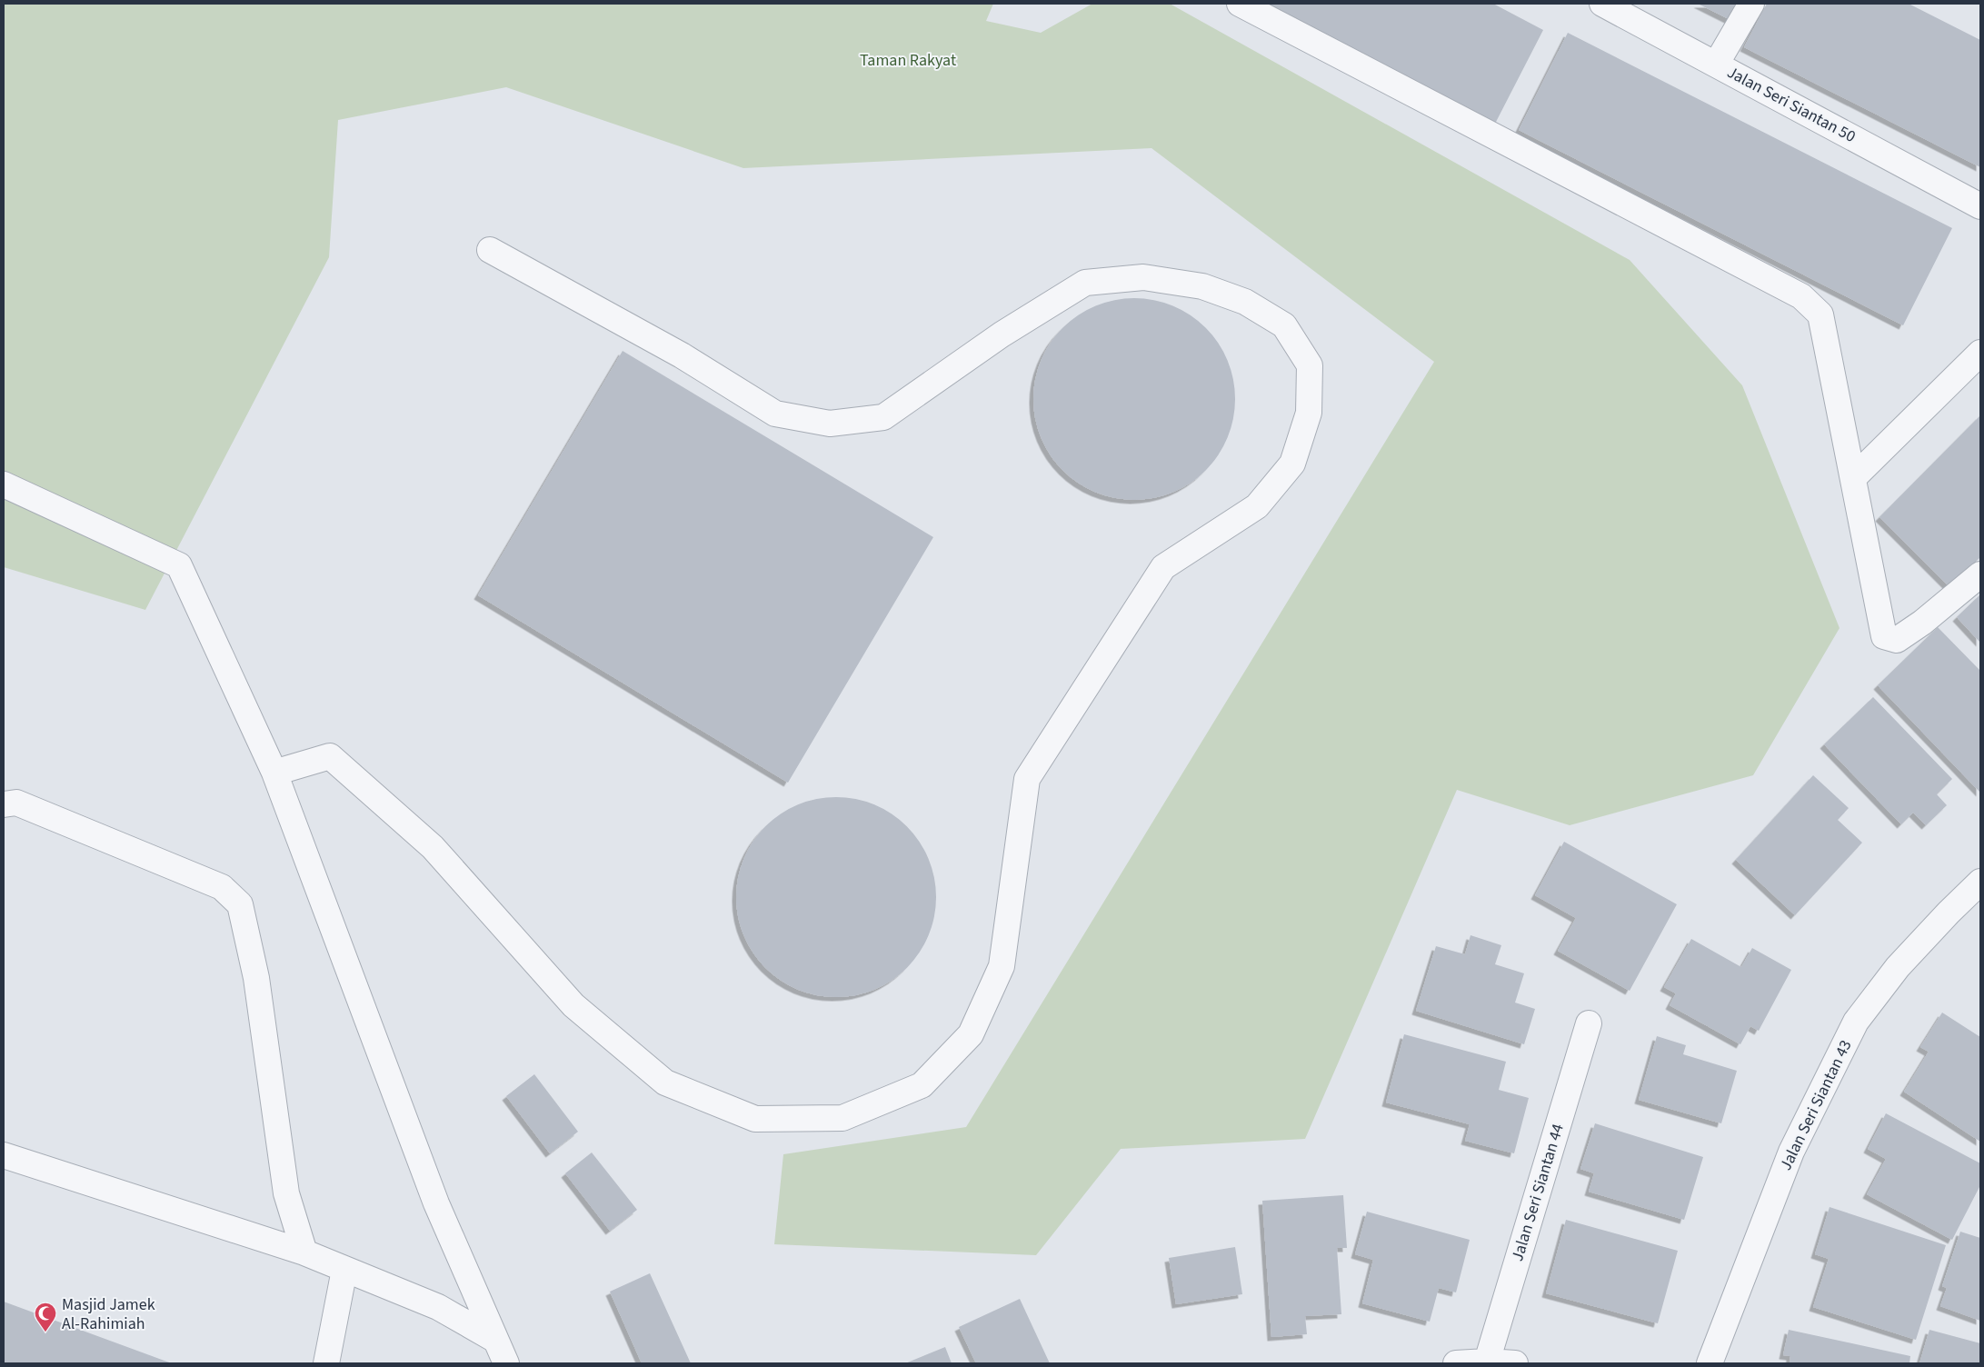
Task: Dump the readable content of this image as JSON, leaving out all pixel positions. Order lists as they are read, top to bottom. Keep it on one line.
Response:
{"streets":{"street":["Jalan Seri Siantan 50","Jalan Seri Siantan 43","Jalan Seri Siantan 44"]},"parks":["Taman Rakyat"],"places":{"mosque":["Masjid Jamek Al-Rahimiah"]}}
